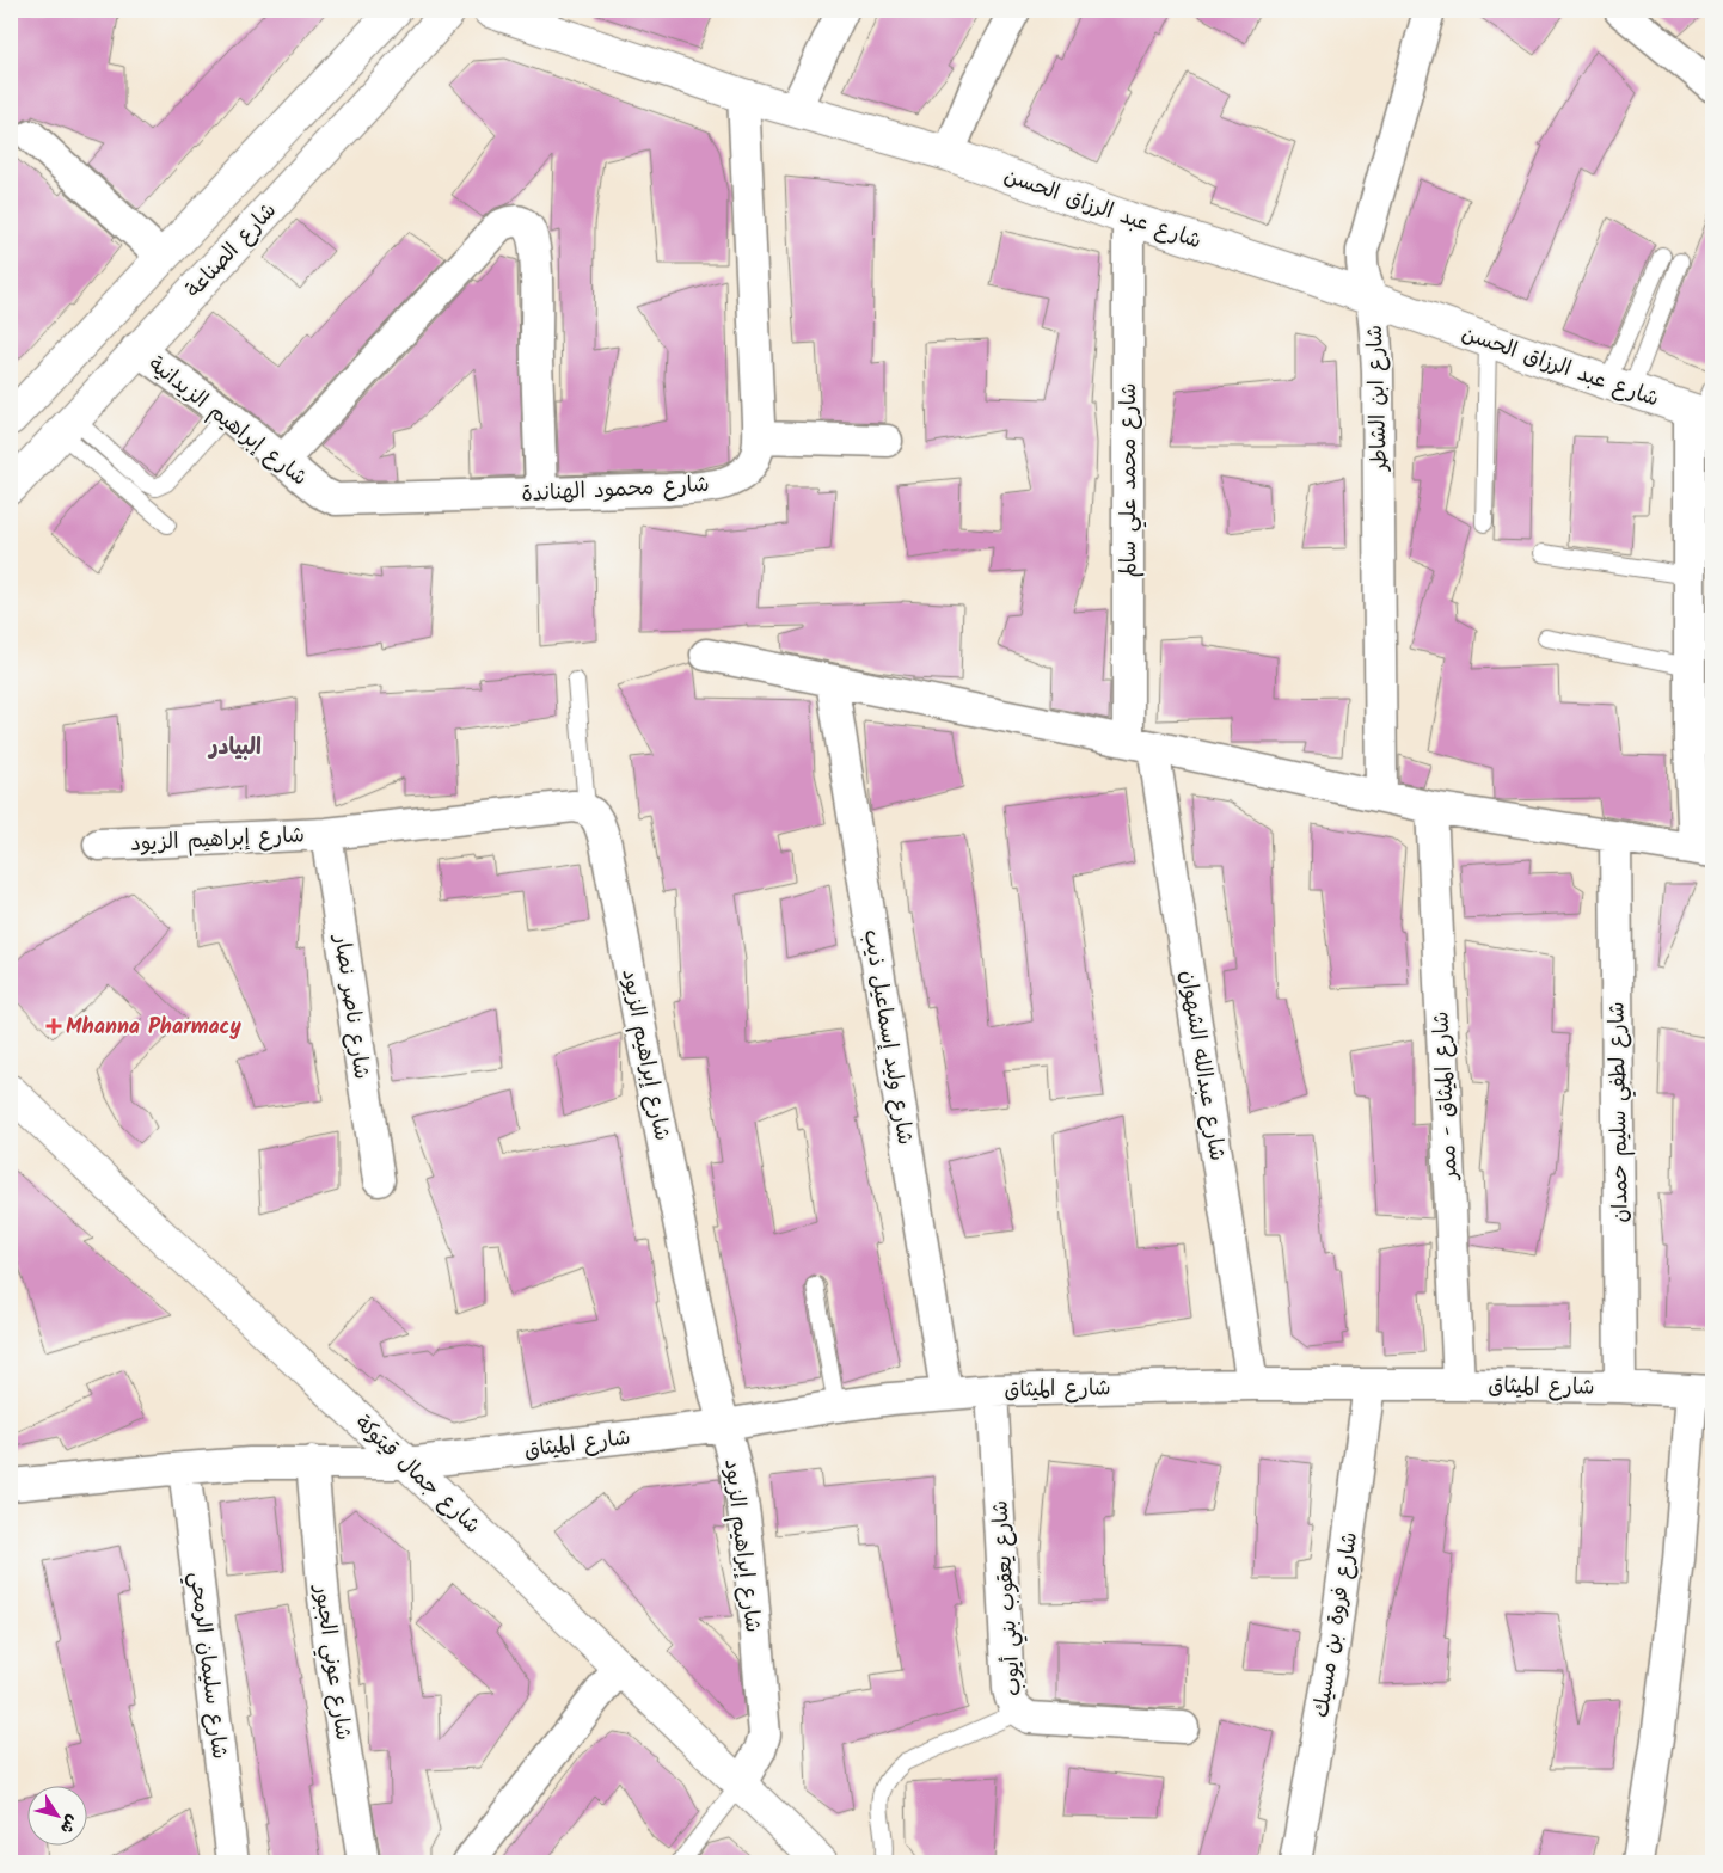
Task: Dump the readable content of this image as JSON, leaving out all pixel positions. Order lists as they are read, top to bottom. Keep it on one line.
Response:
{"streets":{"street":["شارع عبد الرزاق الحسن","شارع الصناعة","شارع ابن الشاطر","شارع إبراهيم الزيدانية","شارع محمد علي سالم","شارع محمود الهناندة","شارع إبراهيم الزيود","شارع ناصر نصار","شارع وليد إسماعيل ذيب","شارع عبدالله الشهوان","شارع الميثاق - ممر","شارع لطفي سليم حمدان","شارع الميثاق","شارع جمال قيتوكة","شارع يعقوب بني أيوب","شارع فروة بن مسيك","شارع عوني الجبور","شارع سليمان الرمحي"]},"crossings":[["شارع عبد الرزاق الحسن","شارع ابن الشاطر"],["شارع عبد الرزاق الحسن","شارع محمد علي سالم"],["شارع عبد الرزاق الحسن","شارع محمود الهناندة"],["شارع الصناعة","شارع إبراهيم الزيدانية"],["شارع إبراهيم الزيدانية","شارع محمود الهناندة"],["شارع محمد علي سالم","شارع عبدالله الشهوان"],["شارع إبراهيم الزيود","شارع ناصر نصار"],["شارع إبراهيم الزيود","شارع الميثاق"],["شارع إبراهيم الزيود","شارع جمال قيتوكة"],["شارع وليد إسماعيل ذيب","شارع الميثاق"],["شارع عبدالله الشهوان","شارع الميثاق"],["شارع الميثاق - ممر","شارع الميثاق"],["شارع لطفي سليم حمدان","شارع الميثاق"],["شارع الميثاق","شارع جمال قيتوكة"],["شارع الميثاق","شارع يعقوب بني أيوب"],["شارع الميثاق","شارع فروة بن مسيك"]],"districts":["البيادر"],"places":{"health":["Mhanna Pharmacy"]},"north":"bottom right"}
